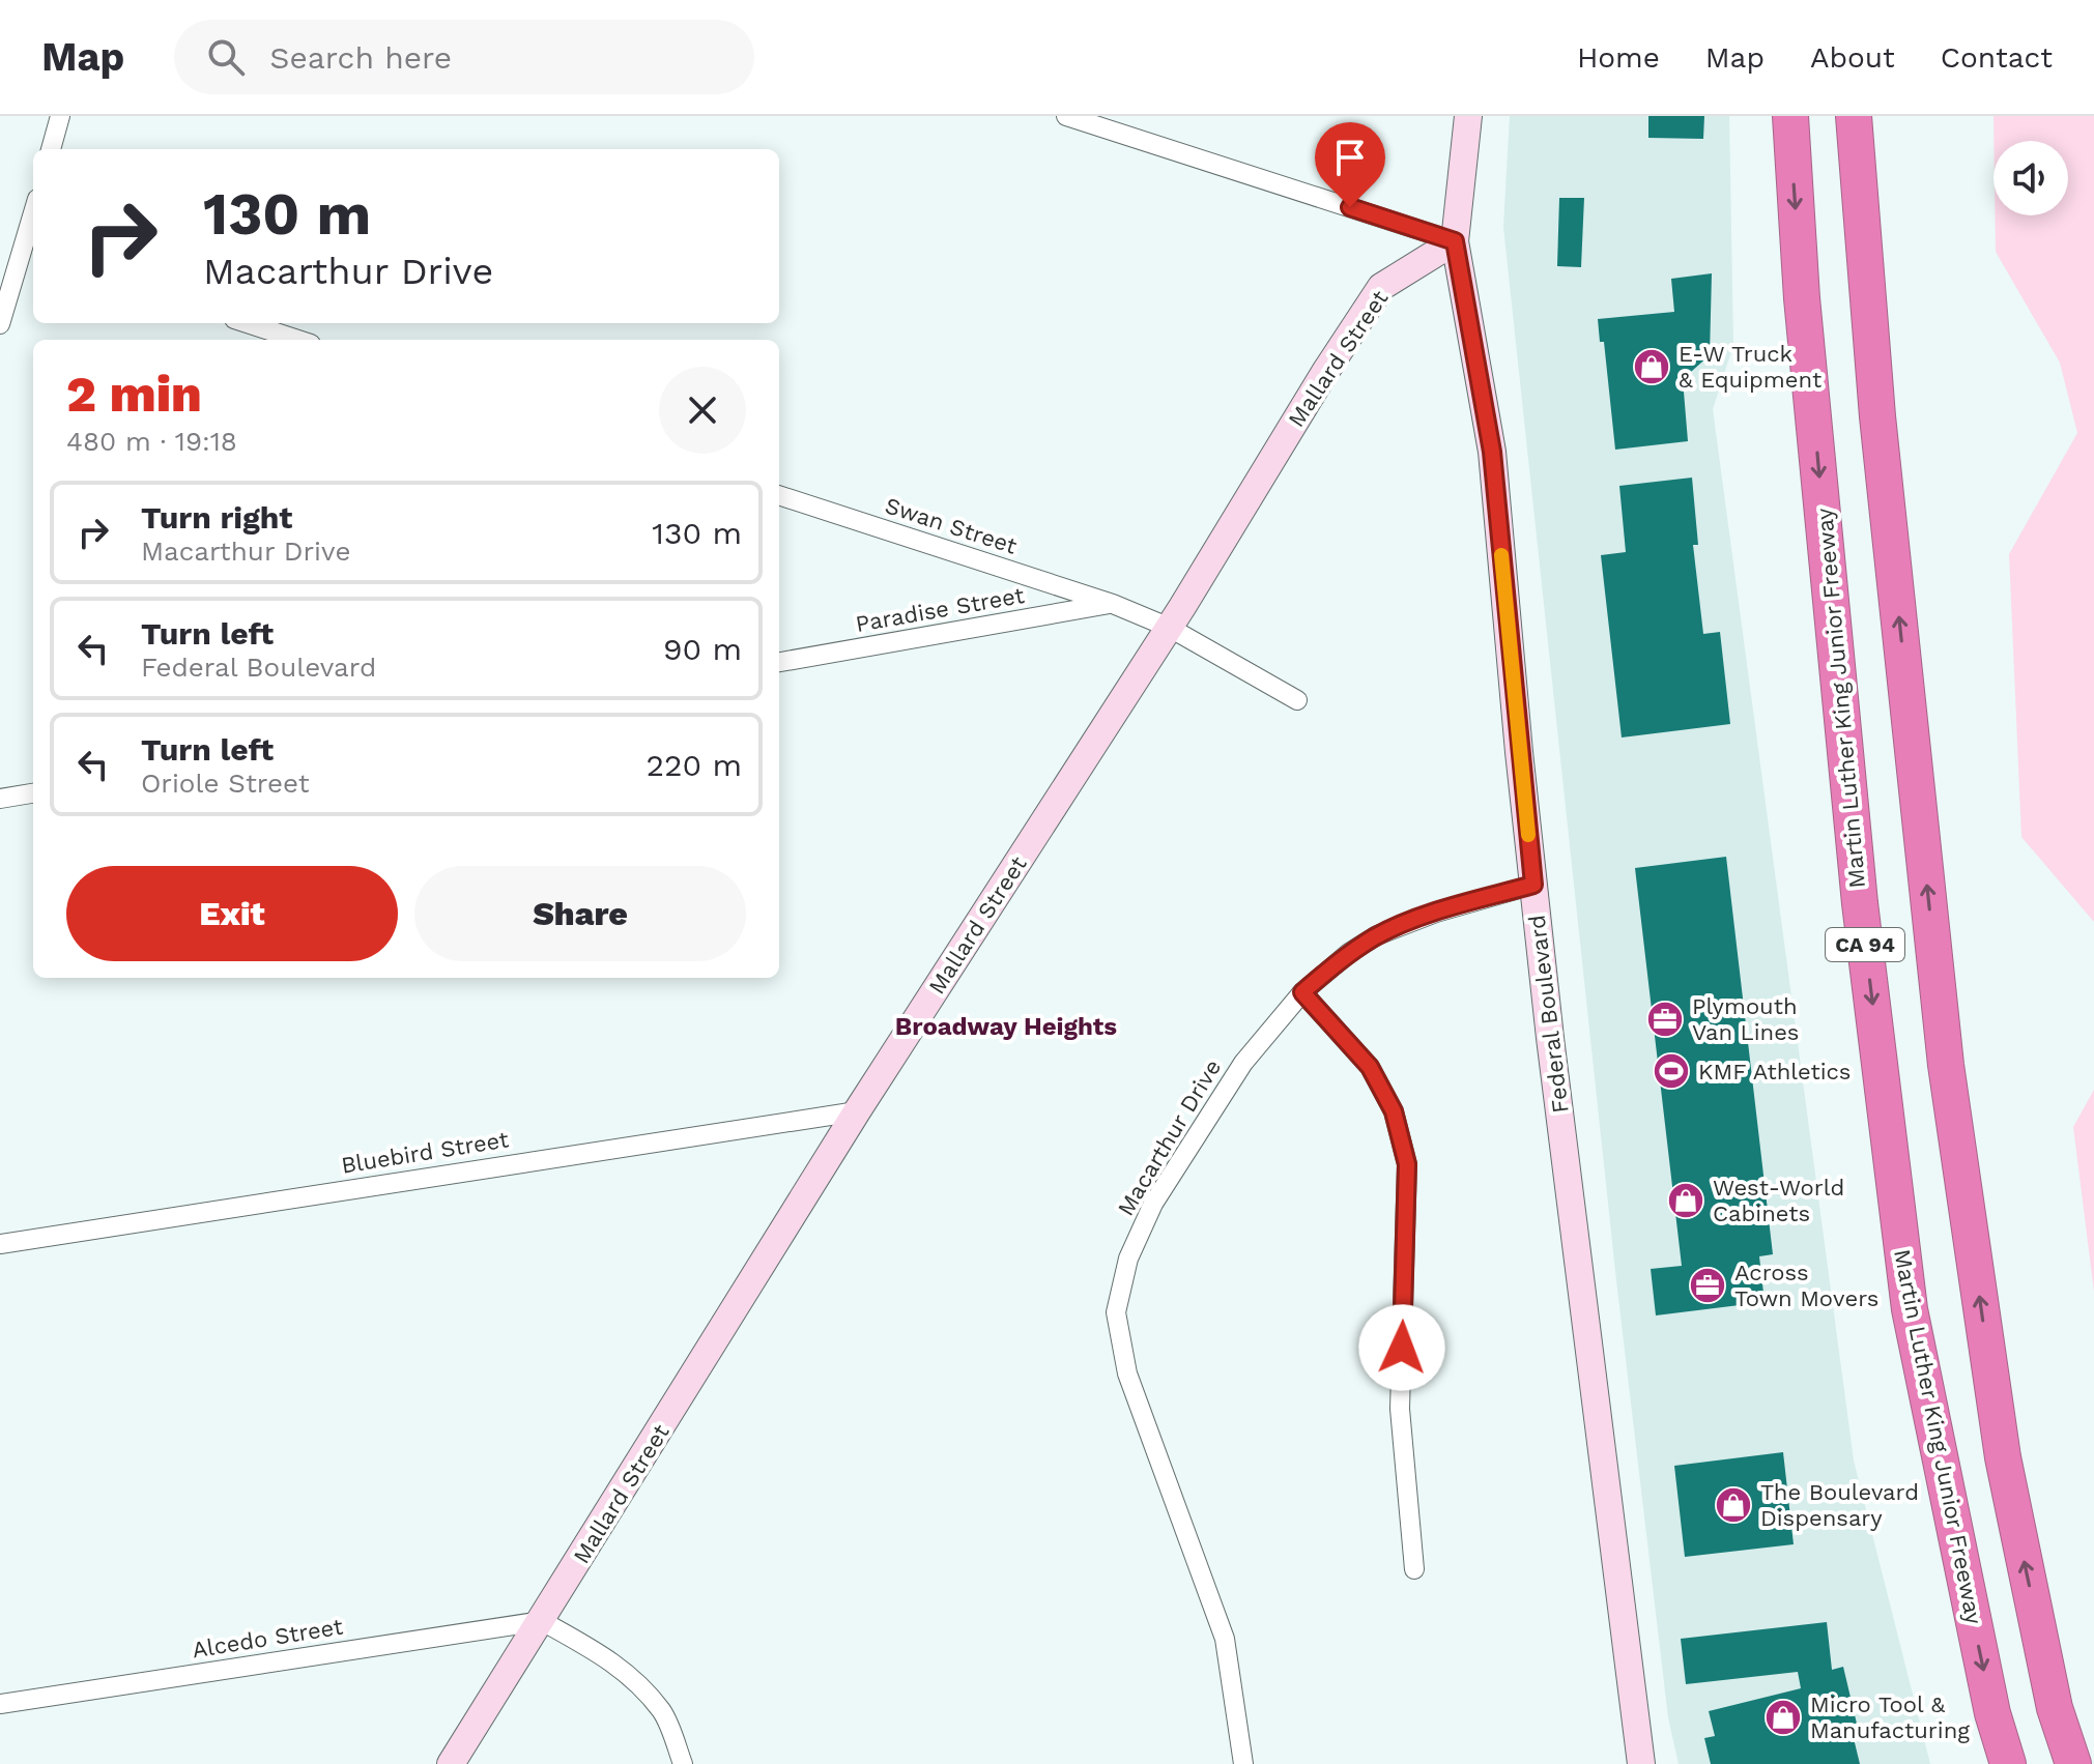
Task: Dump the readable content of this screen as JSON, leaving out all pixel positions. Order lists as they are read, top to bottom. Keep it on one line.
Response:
{"streets":{"highway":["Martin Luther King Junior Freeway","CA 94"],"street":["Mallard Street","Swan Street","Paradise Street","Federal Boulevard","Macarthur Drive","Bluebird Street","Alcedo Street"]},"crossings":[["Mallard Street","Swan Street"],["Mallard Street","Federal Boulevard"],["Mallard Street","Bluebird Street"],["Mallard Street","Alcedo Street"],["Swan Street","Paradise Street"],["Federal Boulevard","Macarthur Drive"]],"districts":["Broadway Heights"],"places":{"shop":["E-W Truck & Equipment","West-World Cabinets","The Boulevard Dispensary","Micro Tool & Manufacturing"],"office":["Plymouth Van Lines","Across Town Movers"],"sports":["KMF Athletics"]},"page":{"header":"Map","search":"Search here","nav":["Home","Map","About","Contact"],"turn":["130 m","Macarthur Drive"],"heading":["2 min","480 m · 19:18"],"list":[{"name":"Turn right","note":"Macarthur Drive","value":"130 m"},{"name":"Turn left","note":"Federal Boulevard","value":"90 m"},{"name":"Turn left","note":"Oriole Street","value":"220 m"}],"buttons":["Exit","Share"]}}
